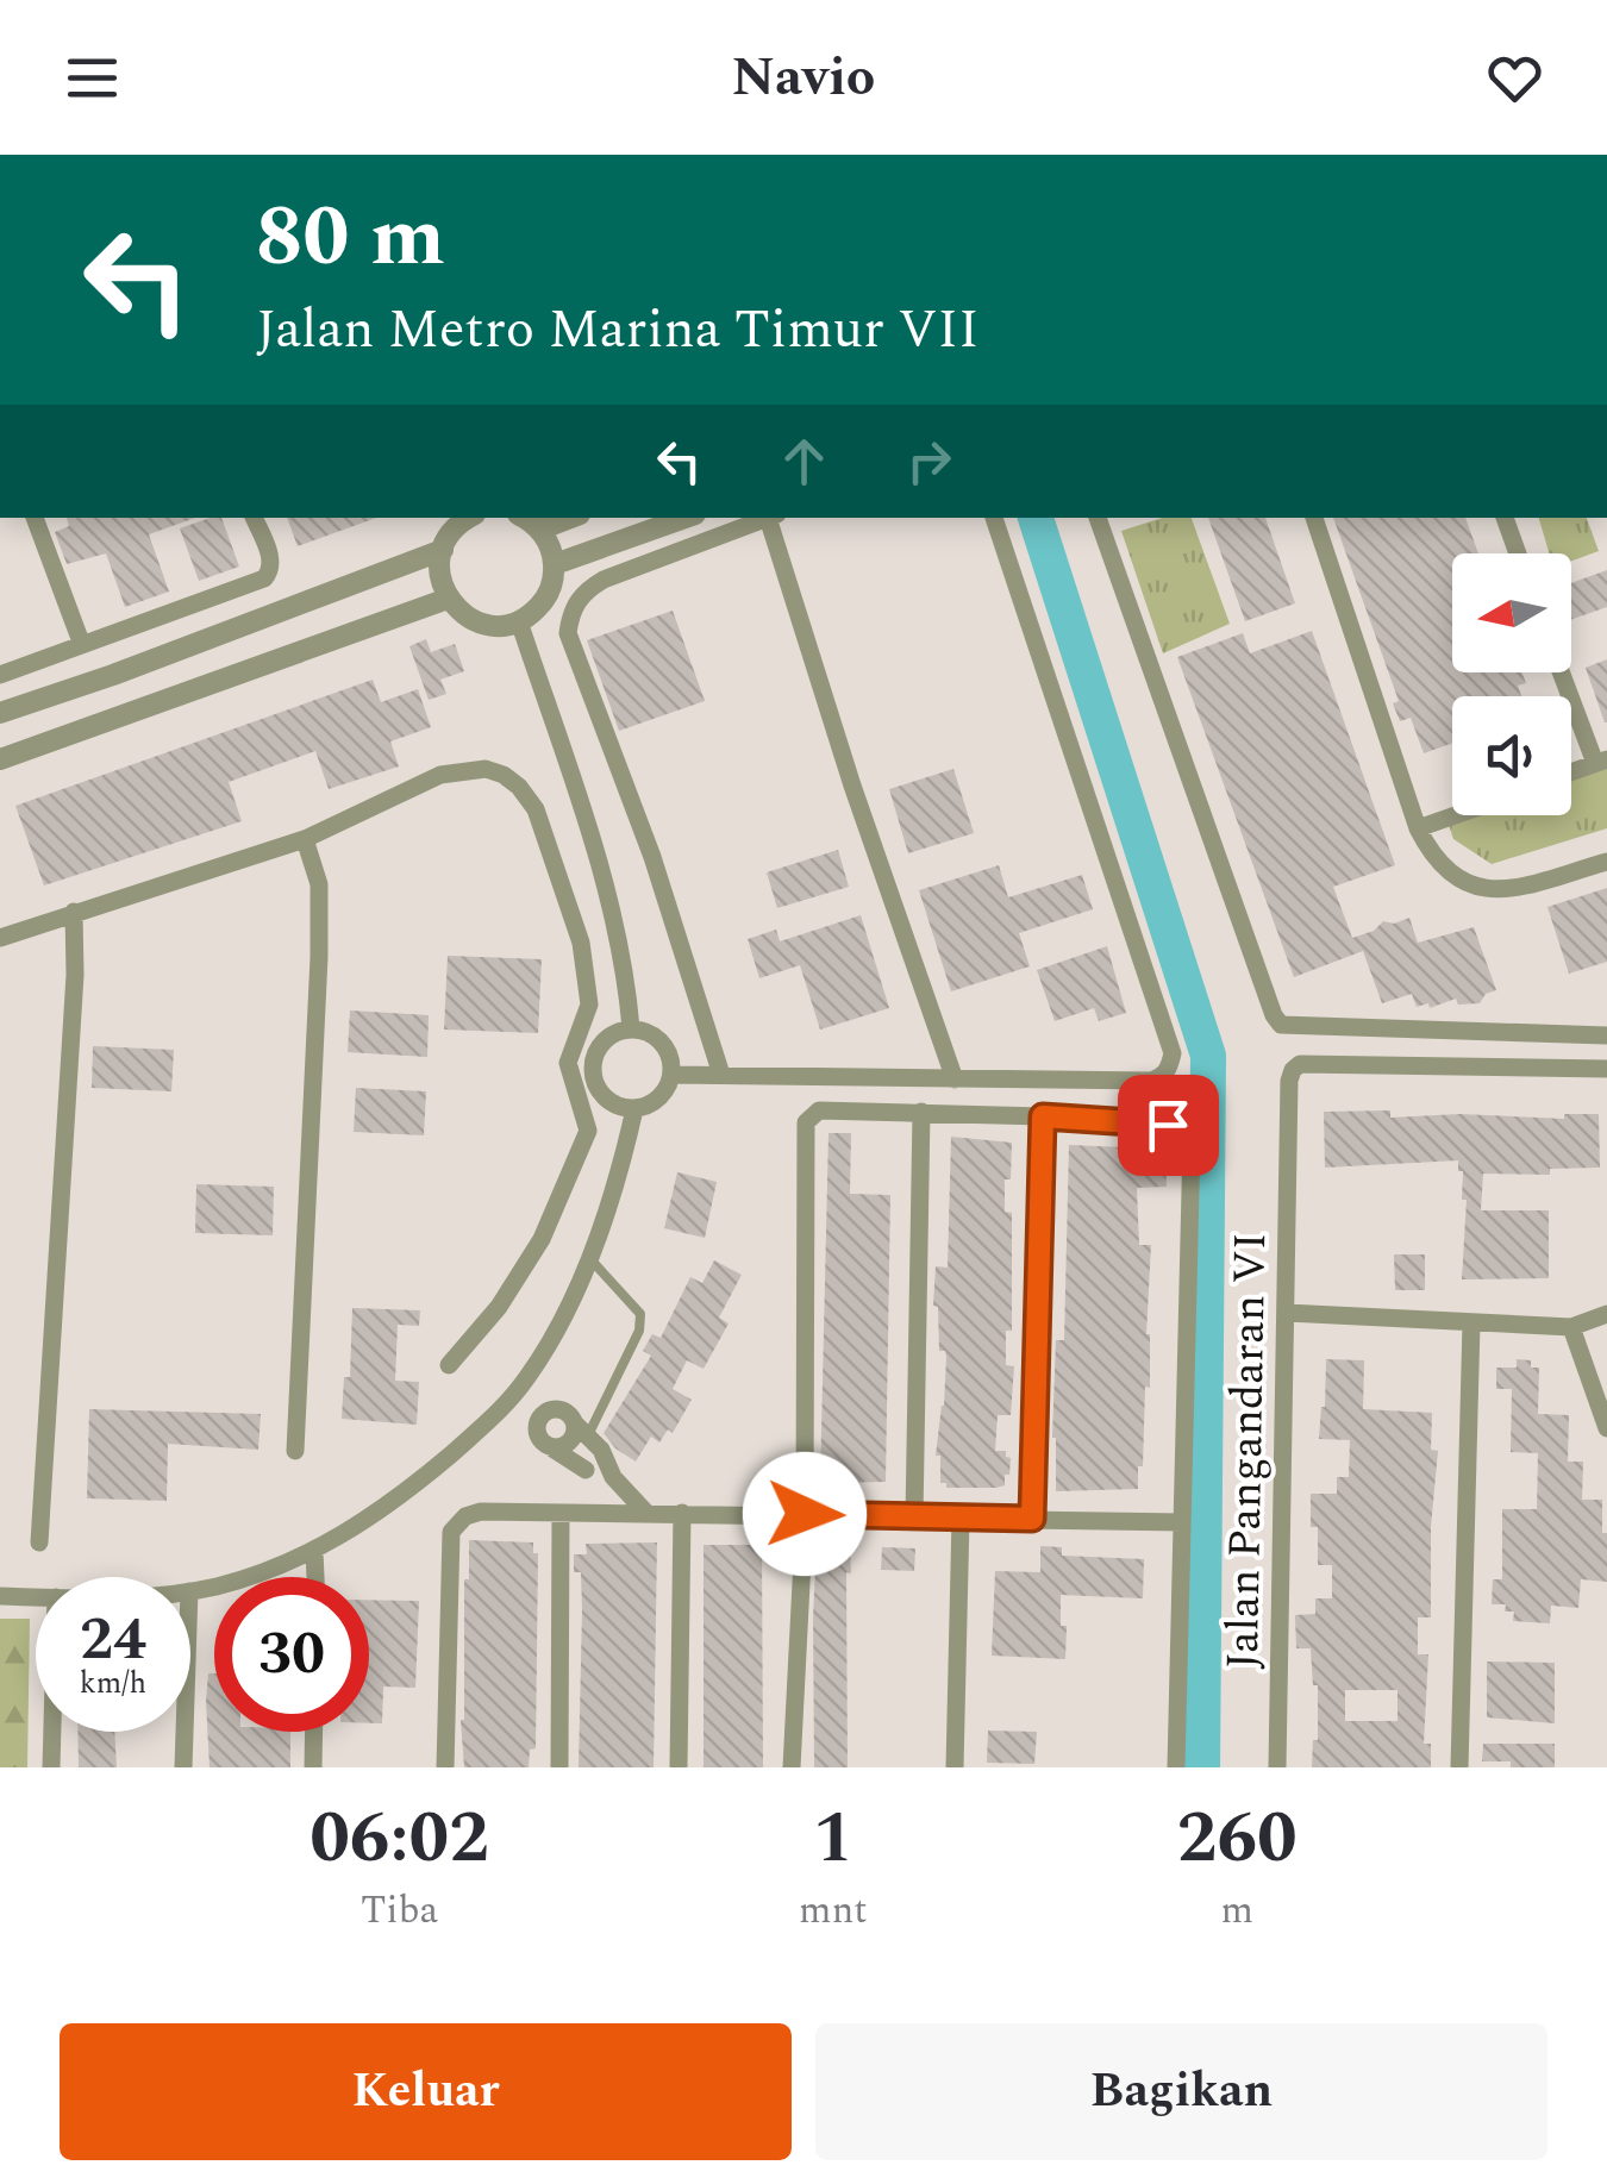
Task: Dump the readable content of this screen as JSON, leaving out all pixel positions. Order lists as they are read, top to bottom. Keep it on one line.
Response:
{"streets":{"street":["Jalan Pangandaran VI"]},"north":"left","page":{"header":"Navio","turn":["80 m","Jalan Metro Marina Timur VII"],"speed":"24 km/h","limit":"30","eta":["06:02","Tiba","1","mnt","260","m"],"buttons":["Keluar","Bagikan"]}}
